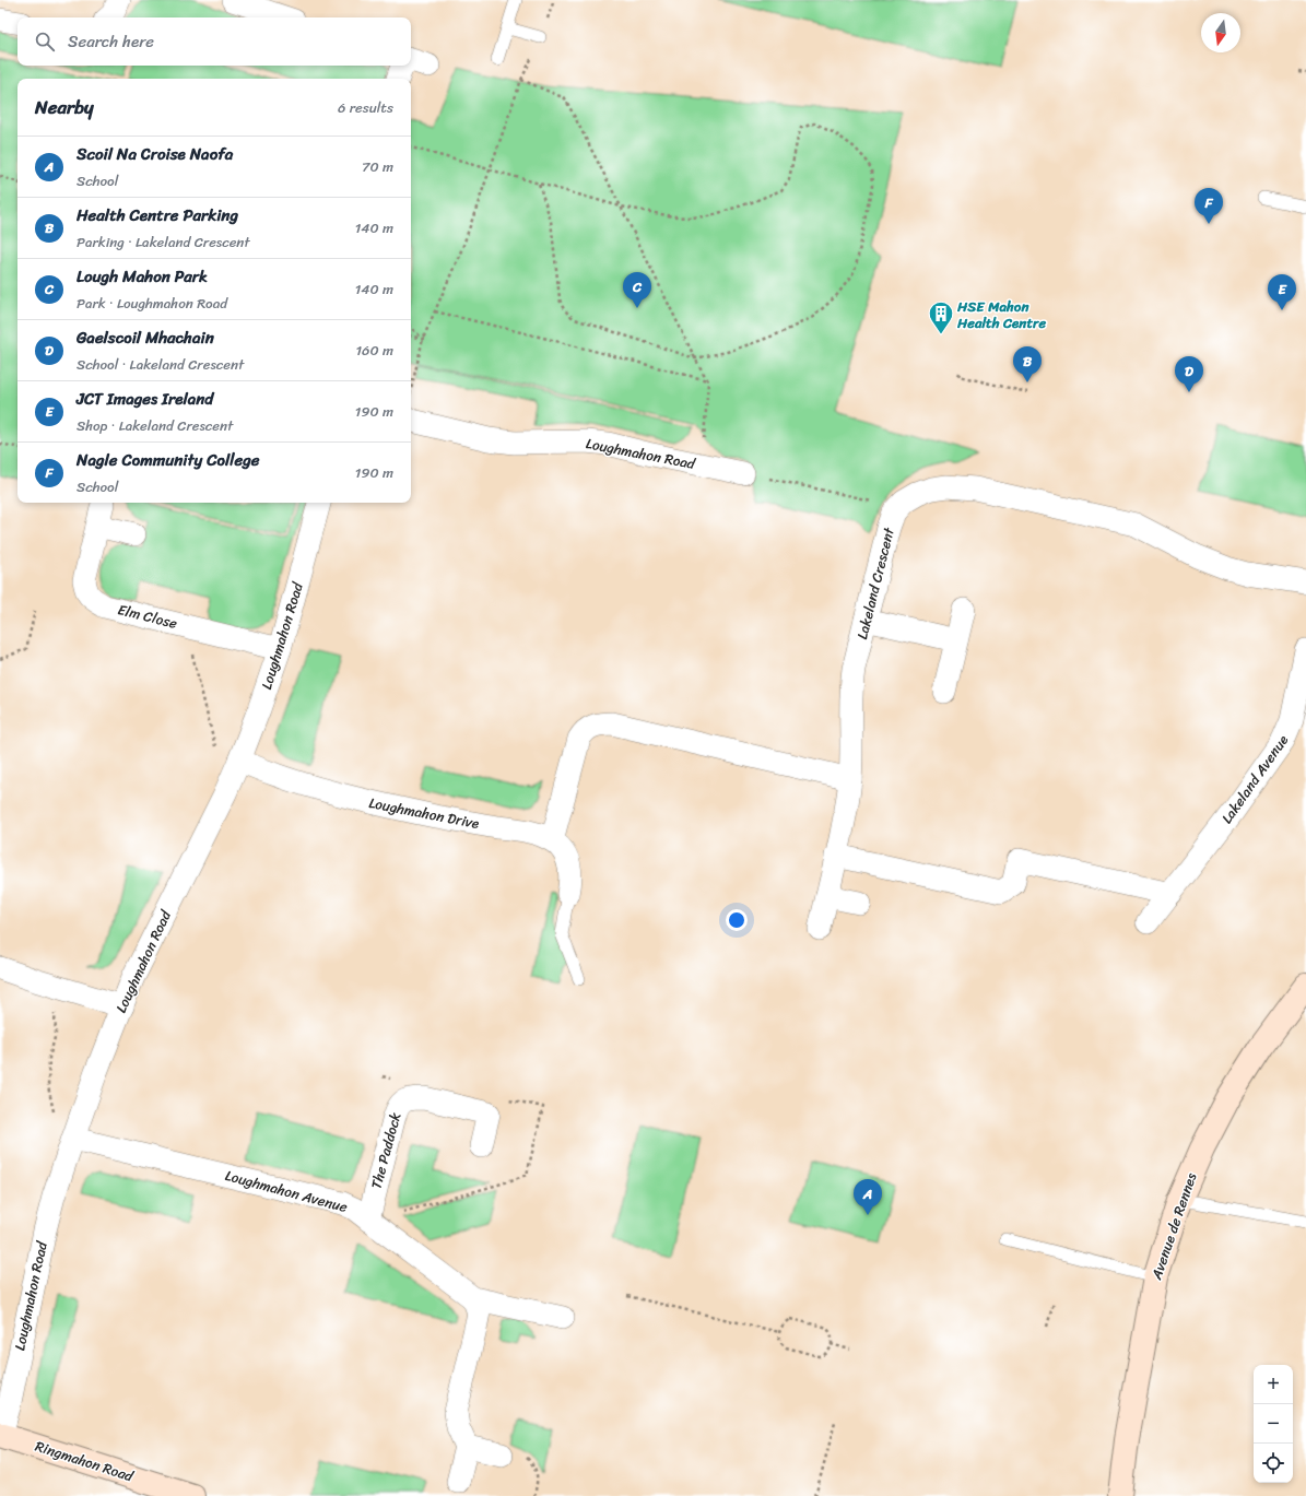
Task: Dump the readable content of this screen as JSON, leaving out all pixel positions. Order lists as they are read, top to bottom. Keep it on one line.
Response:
{"streets":{"street":["Loughmahon Road","Lakeland Crescent","Elm Close","Lakeland Avenue","Loughmahon Drive","The Paddock","Loughmahon Avenue","Avenue de Rennes","Ringmahon Road"]},"crossings":[["Loughmahon Road","Elm Close"],["Loughmahon Road","Loughmahon Drive"],["Loughmahon Road","Loughmahon Avenue"],["Loughmahon Road","Ringmahon Road"],["The Paddock","Loughmahon Avenue"]],"places":{"building":["HSE Mahon Health Centre"]},"north":"bottom","page":{"search":"Search here","heading":["Nearby","6 results"],"list":[{"mark":"A","name":"Scoil Na Croise Naofa","note":"School","value":"70 m"},{"mark":"B","name":"Health Centre Parking","note":"Parking · Lakeland Crescent","value":"140 m"},{"mark":"C","name":"Lough Mahon Park","note":"Park · Loughmahon Road","value":"140 m"},{"mark":"D","name":"Gaelscoil Mhachain","note":"School · Lakeland Crescent","value":"160 m"},{"mark":"E","name":"JCT Images Ireland","note":"Shop · Lakeland Crescent","value":"190 m"},{"mark":"F","name":"Nagle Community College","note":"School","value":"190 m"}],"pins":["F","C","E","B","D","A"],"map_buttons":["+","−"]}}
